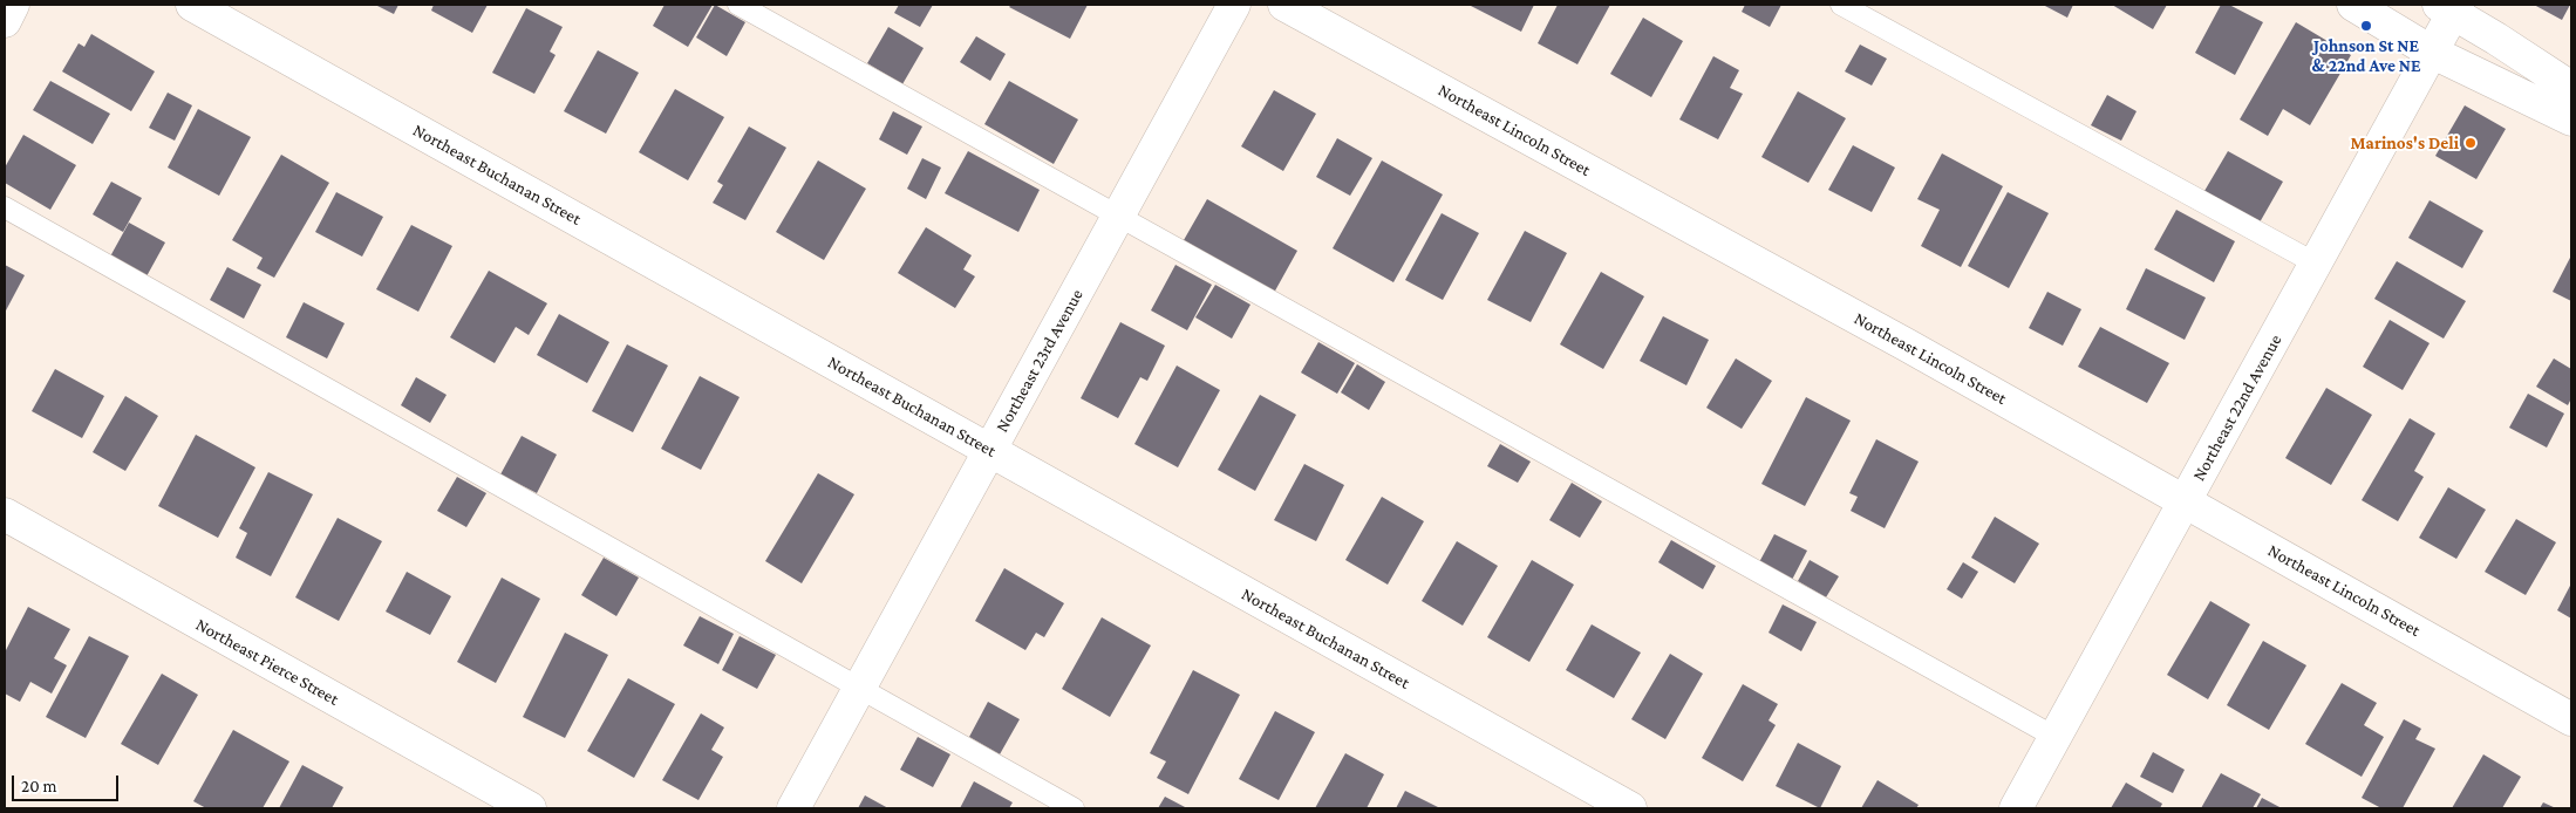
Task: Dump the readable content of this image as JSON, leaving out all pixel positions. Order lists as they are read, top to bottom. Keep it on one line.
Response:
{"streets":{"street":["Northeast Lincoln Street","Northeast Buchanan Street","Northeast 23rd Avenue","Northeast 22nd Avenue","Northeast Pierce Street"]},"crossings":[["Northeast Lincoln Street","Northeast 22nd Avenue"],["Northeast Buchanan Street","Northeast 23rd Avenue"]],"places":["Johnson St NE & 22nd Ave NE","Marinos's Deli"],"scale_bar":"20 m"}
